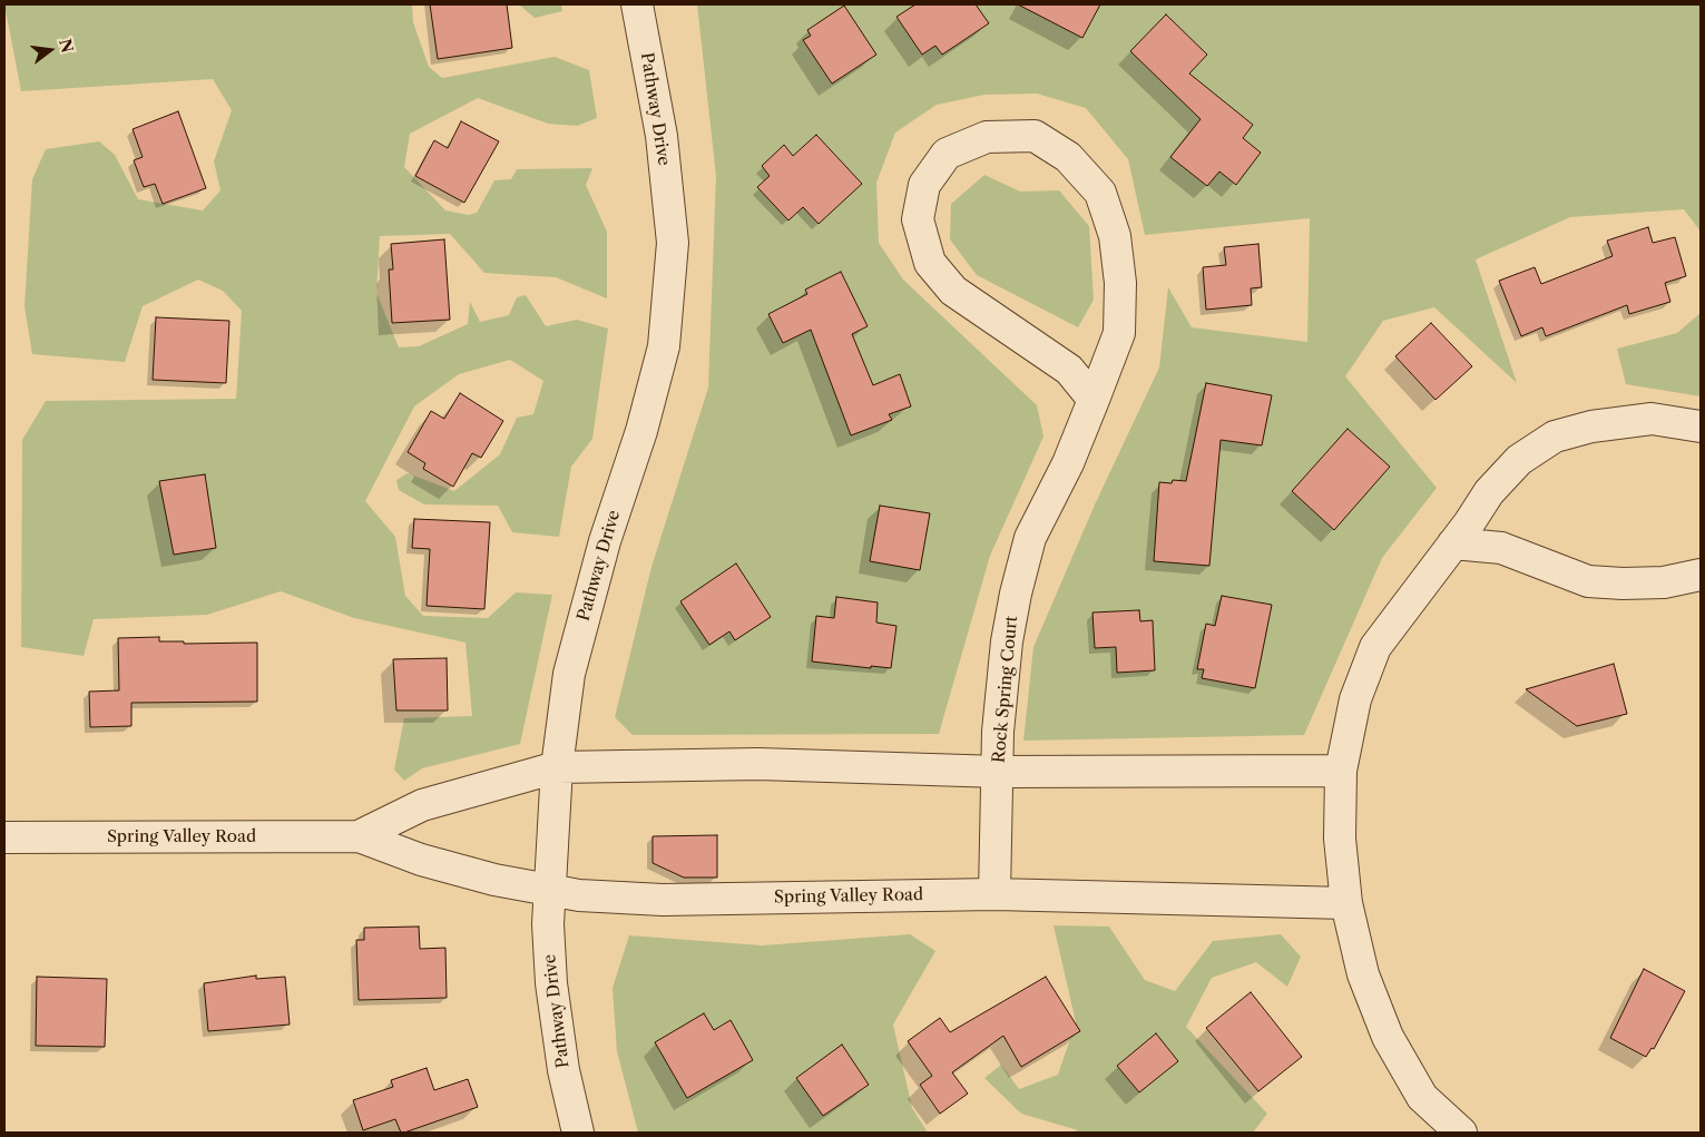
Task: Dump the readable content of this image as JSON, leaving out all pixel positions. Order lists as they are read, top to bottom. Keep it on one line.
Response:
{"streets":{"street":["Pathway Drive","Rock Spring Court","Spring Valley Road"]},"crossings":[["Pathway Drive","Spring Valley Road"],["Rock Spring Court","Spring Valley Road"]],"north":"right"}
